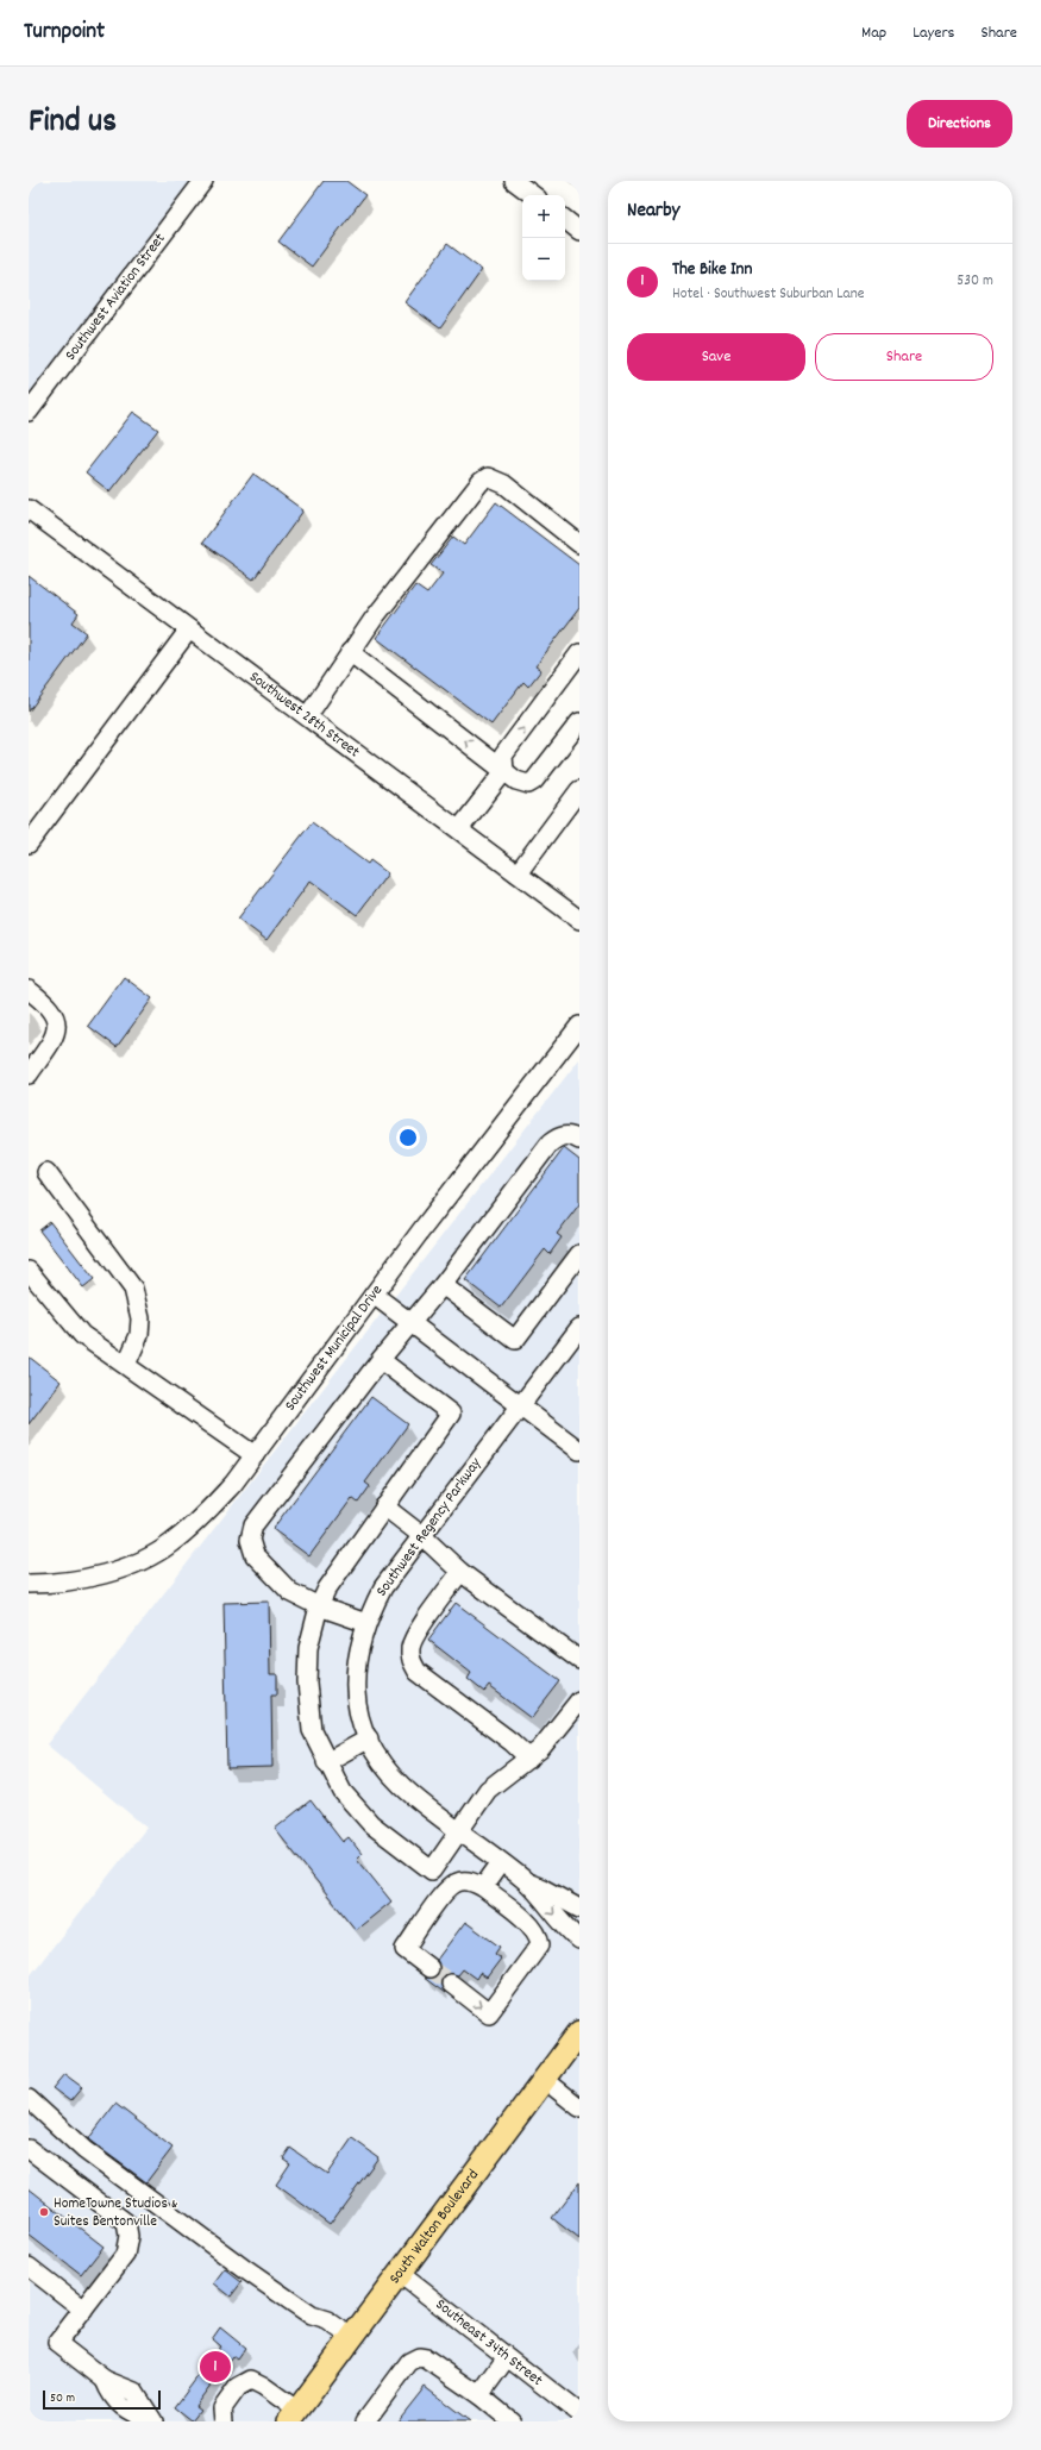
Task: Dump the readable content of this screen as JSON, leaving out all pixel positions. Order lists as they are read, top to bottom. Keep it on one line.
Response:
{"streets":{"main road":["South Walton Boulevard"],"street":["Southwest Aviation Street","Southwest 28th Street","Southwest Municipal Drive","Southwest Regency Parkway","Southeast 34th Street"]},"crossings":[["South Walton Boulevard","Southeast 34th Street"]],"places":["HomeTowne Studios & Suites Bentonville"],"scale_bar":"50 m","page":{"header":"Turnpoint","nav":["Map","Layers","Share"],"title":"Find us","buttons":["Directions",["Save","Share"]],"heading":"Nearby","map_buttons":["+","−"],"list":[{"mark":"1","name":"The Bike Inn","note":"Hotel · Southwest Suburban Lane","value":"530 m"}],"pins":"1","scale":"50 m"}}
